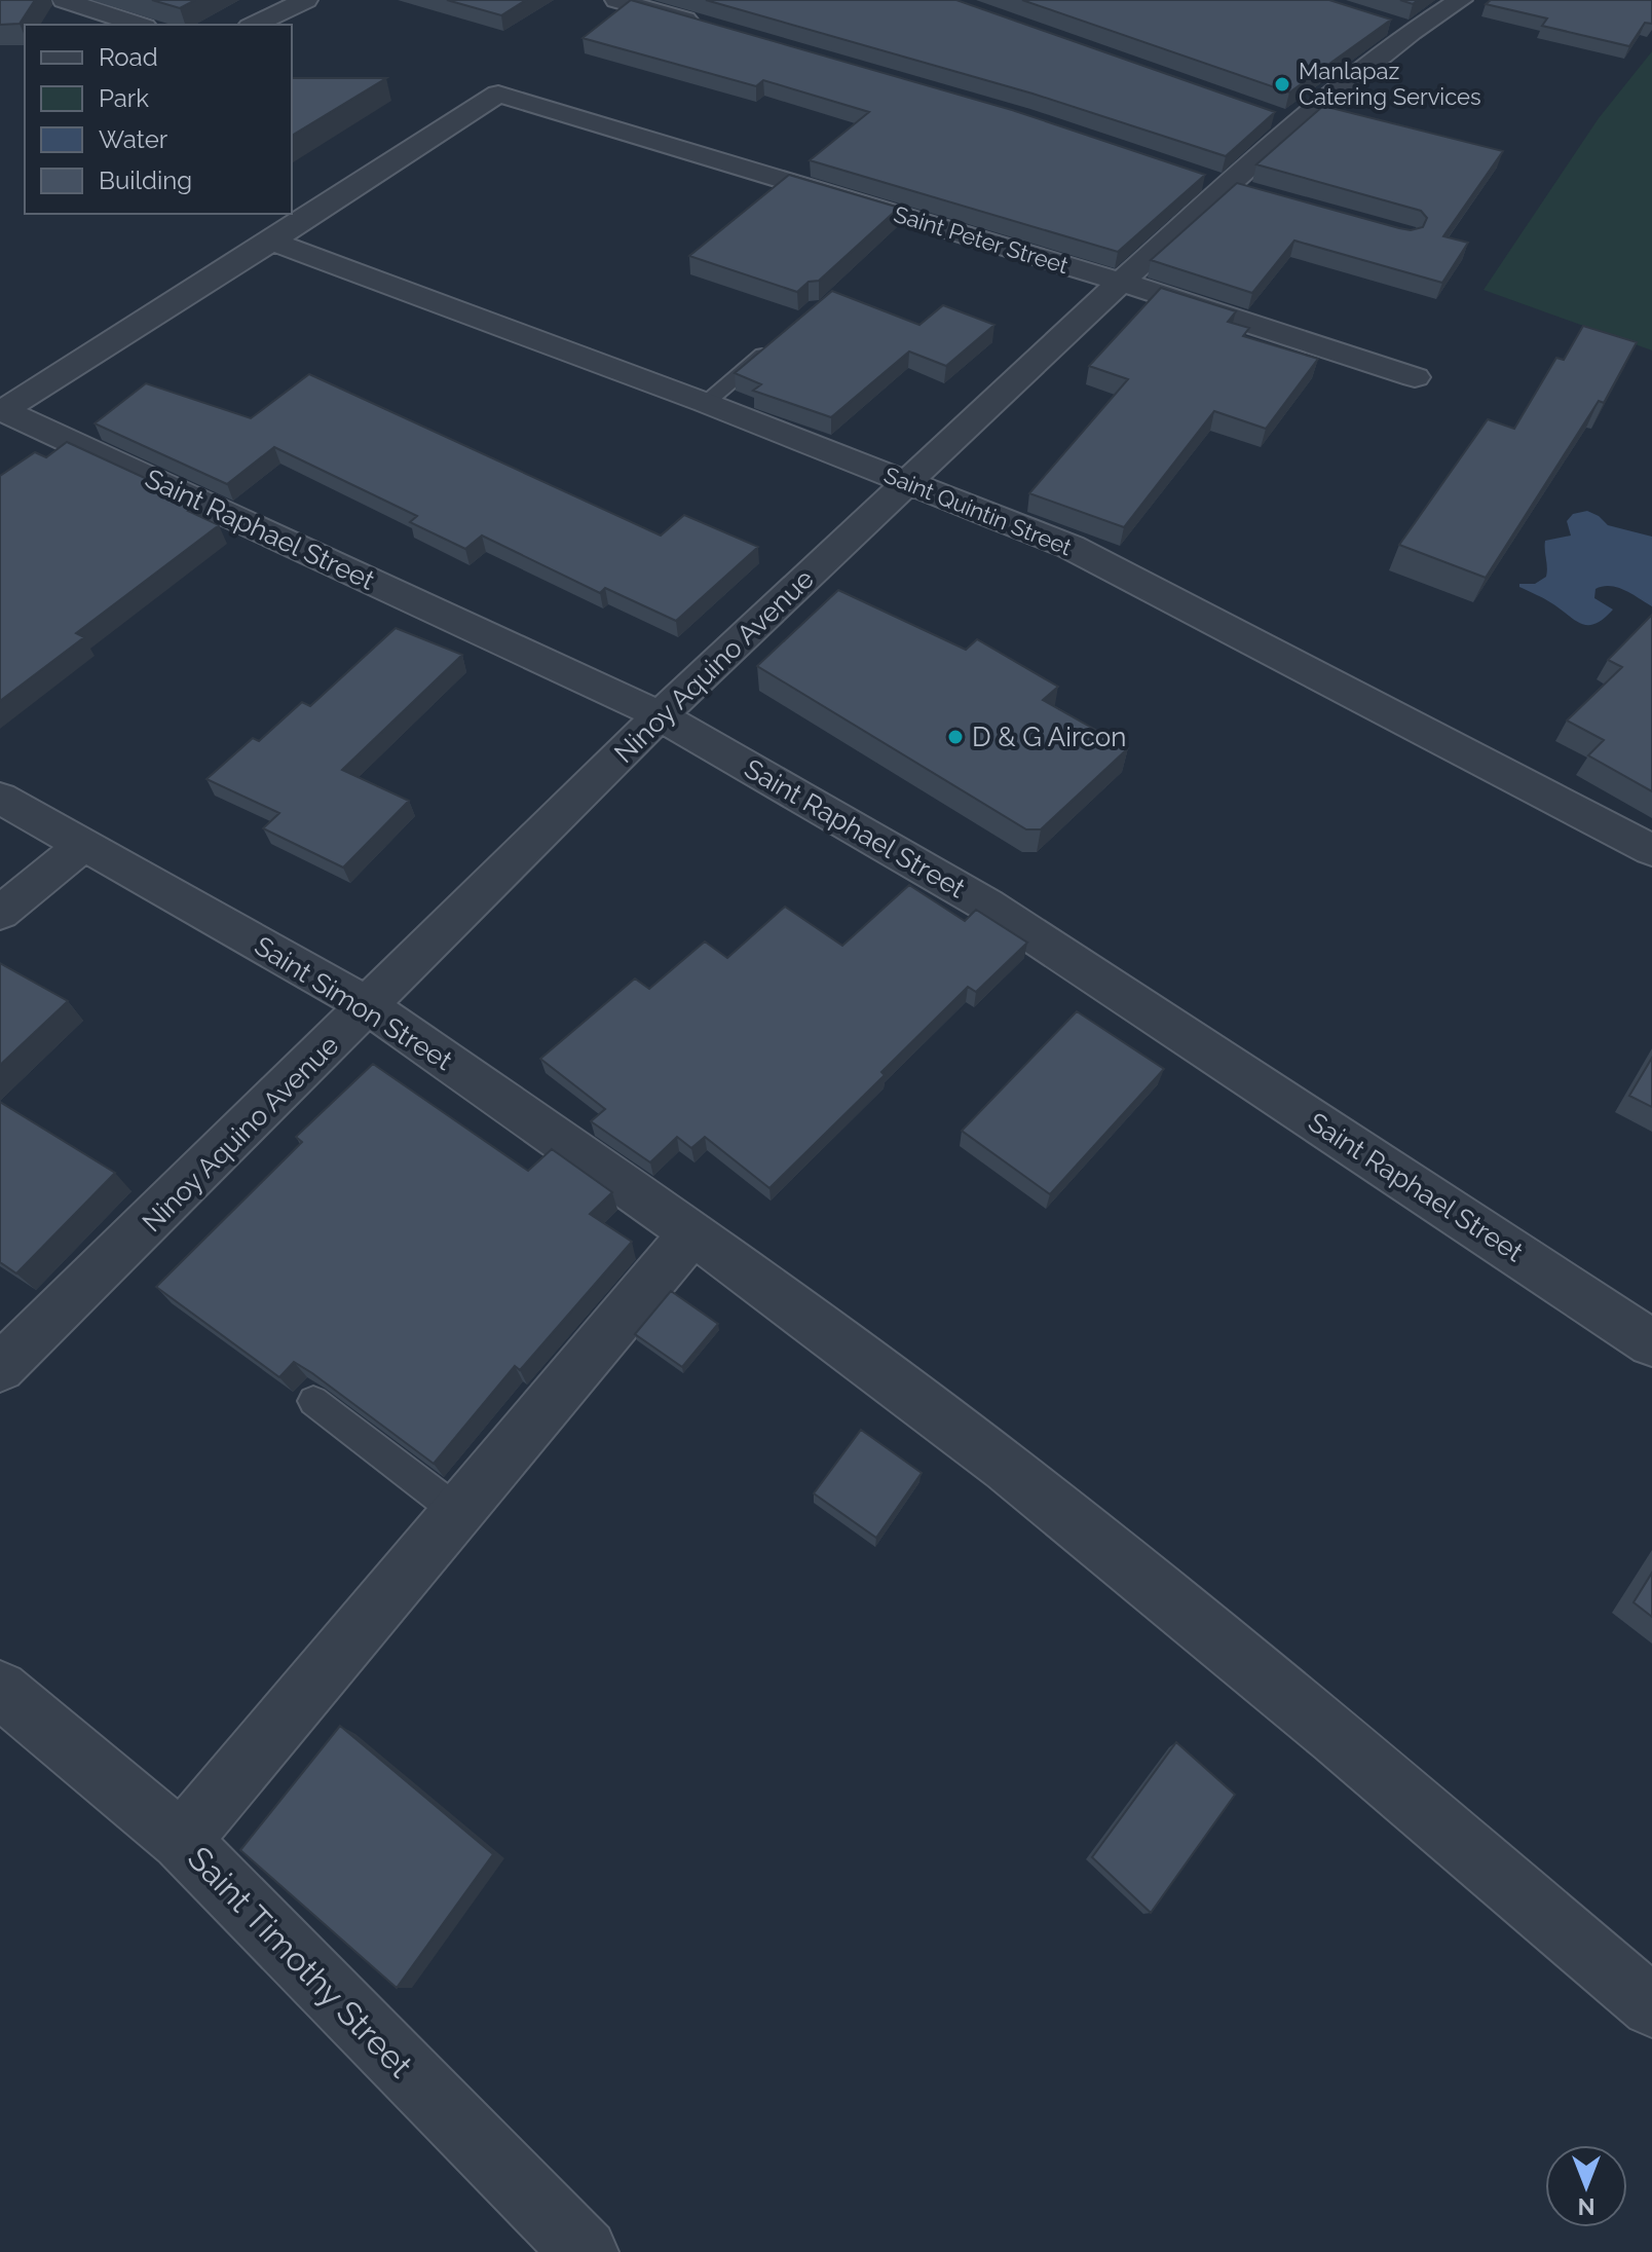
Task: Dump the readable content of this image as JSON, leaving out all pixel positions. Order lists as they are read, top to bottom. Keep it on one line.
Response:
{"streets":{"street":["Saint Peter Street","Saint Quintin Street","Saint Raphael Street","Ninoy Aquino Avenue","Saint Simon Street","Saint Timothy Street"]},"crossings":[["Saint Peter Street","Saint Quintin Street"],["Saint Peter Street","Ninoy Aquino Avenue"],["Saint Quintin Street","Ninoy Aquino Avenue"],["Saint Raphael Street","Ninoy Aquino Avenue"],["Ninoy Aquino Avenue","Saint Simon Street"]],"places":["Manlapaz Catering Services","D & G Aircon"],"legend":["Road","Park","Water","Building"],"north":"bottom"}
